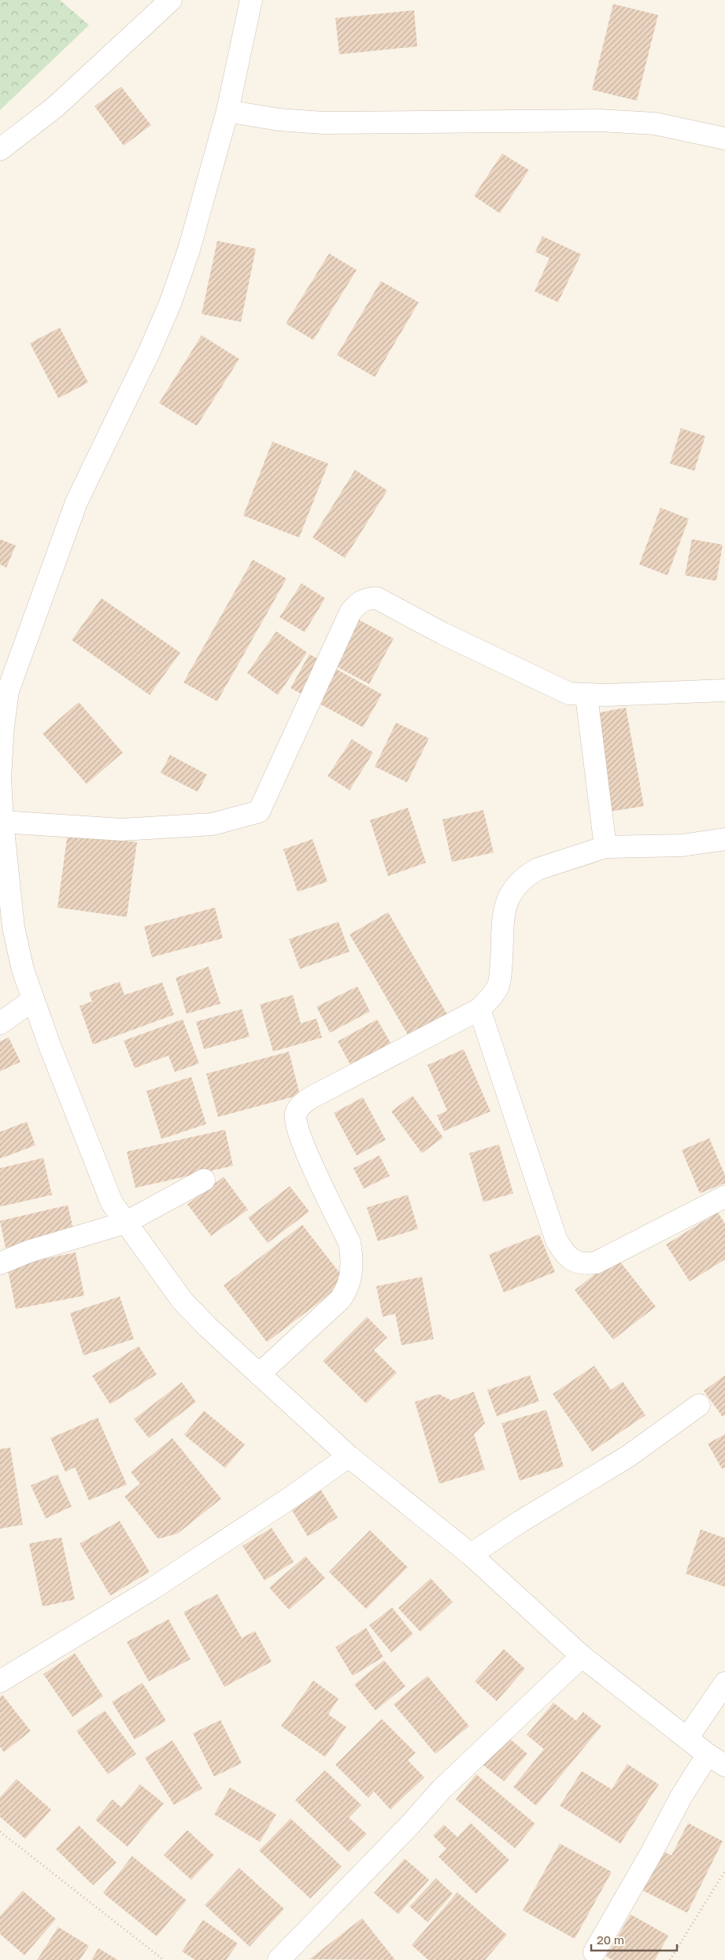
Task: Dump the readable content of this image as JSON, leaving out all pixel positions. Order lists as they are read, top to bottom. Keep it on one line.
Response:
{"scale_bar":"20 m"}
